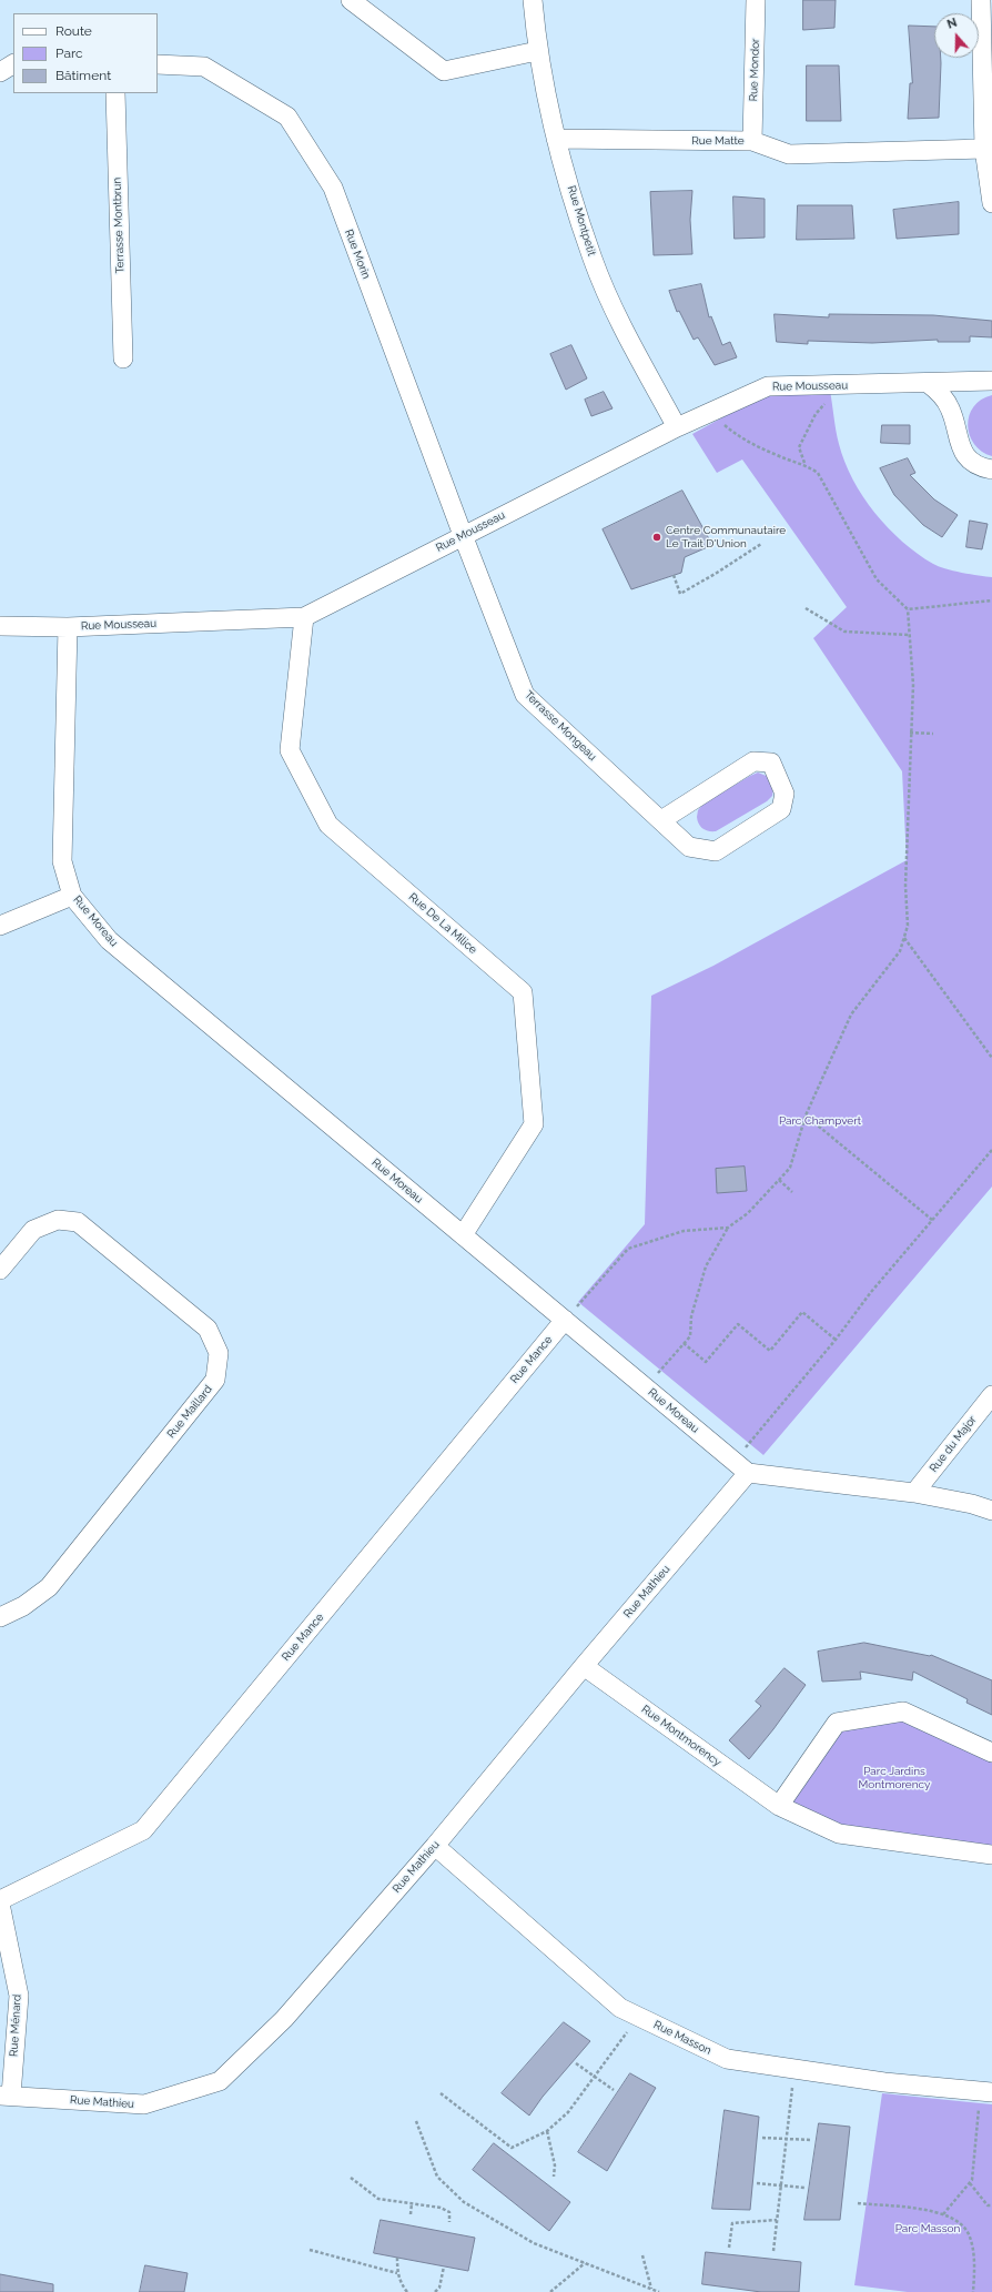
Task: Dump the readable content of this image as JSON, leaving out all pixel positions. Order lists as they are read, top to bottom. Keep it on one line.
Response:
{"streets":{"street":["Rue Mondor","Rue Matte","Rue Montpetit","Terrasse Montbrun","Rue Morin","Rue Mousseau","Terrasse Mongeau","Rue Moreau","Rue De La Milice","Rue Mance","Rue Maillard","Rue du Major","Rue Mathieu","Rue Montmorency","Rue Ménard","Rue Masson"]},"crossings":[["Rue Mondor","Rue Matte"],["Rue Matte","Rue Montpetit"],["Rue Montpetit","Rue Mousseau"],["Rue Morin","Rue Mousseau"],["Rue Morin","Terrasse Mongeau"],["Rue Mousseau","Terrasse Mongeau"],["Rue Mousseau","Rue Moreau"],["Rue Mousseau","Rue De La Milice"],["Rue Moreau","Rue De La Milice"],["Rue Moreau","Rue Mance"],["Rue Moreau","Rue Mathieu"],["Rue Mathieu","Rue Montmorency"],["Rue Mathieu","Rue Ménard"],["Rue Mathieu","Rue Masson"]],"parks":["Parc Champvert","Parc Jardins Montmorency","Parc Masson"],"places":["Centre Communautaire Le Trait D'Union"],"legend":["Route","Parc","Bâtiment"],"north":"top"}
